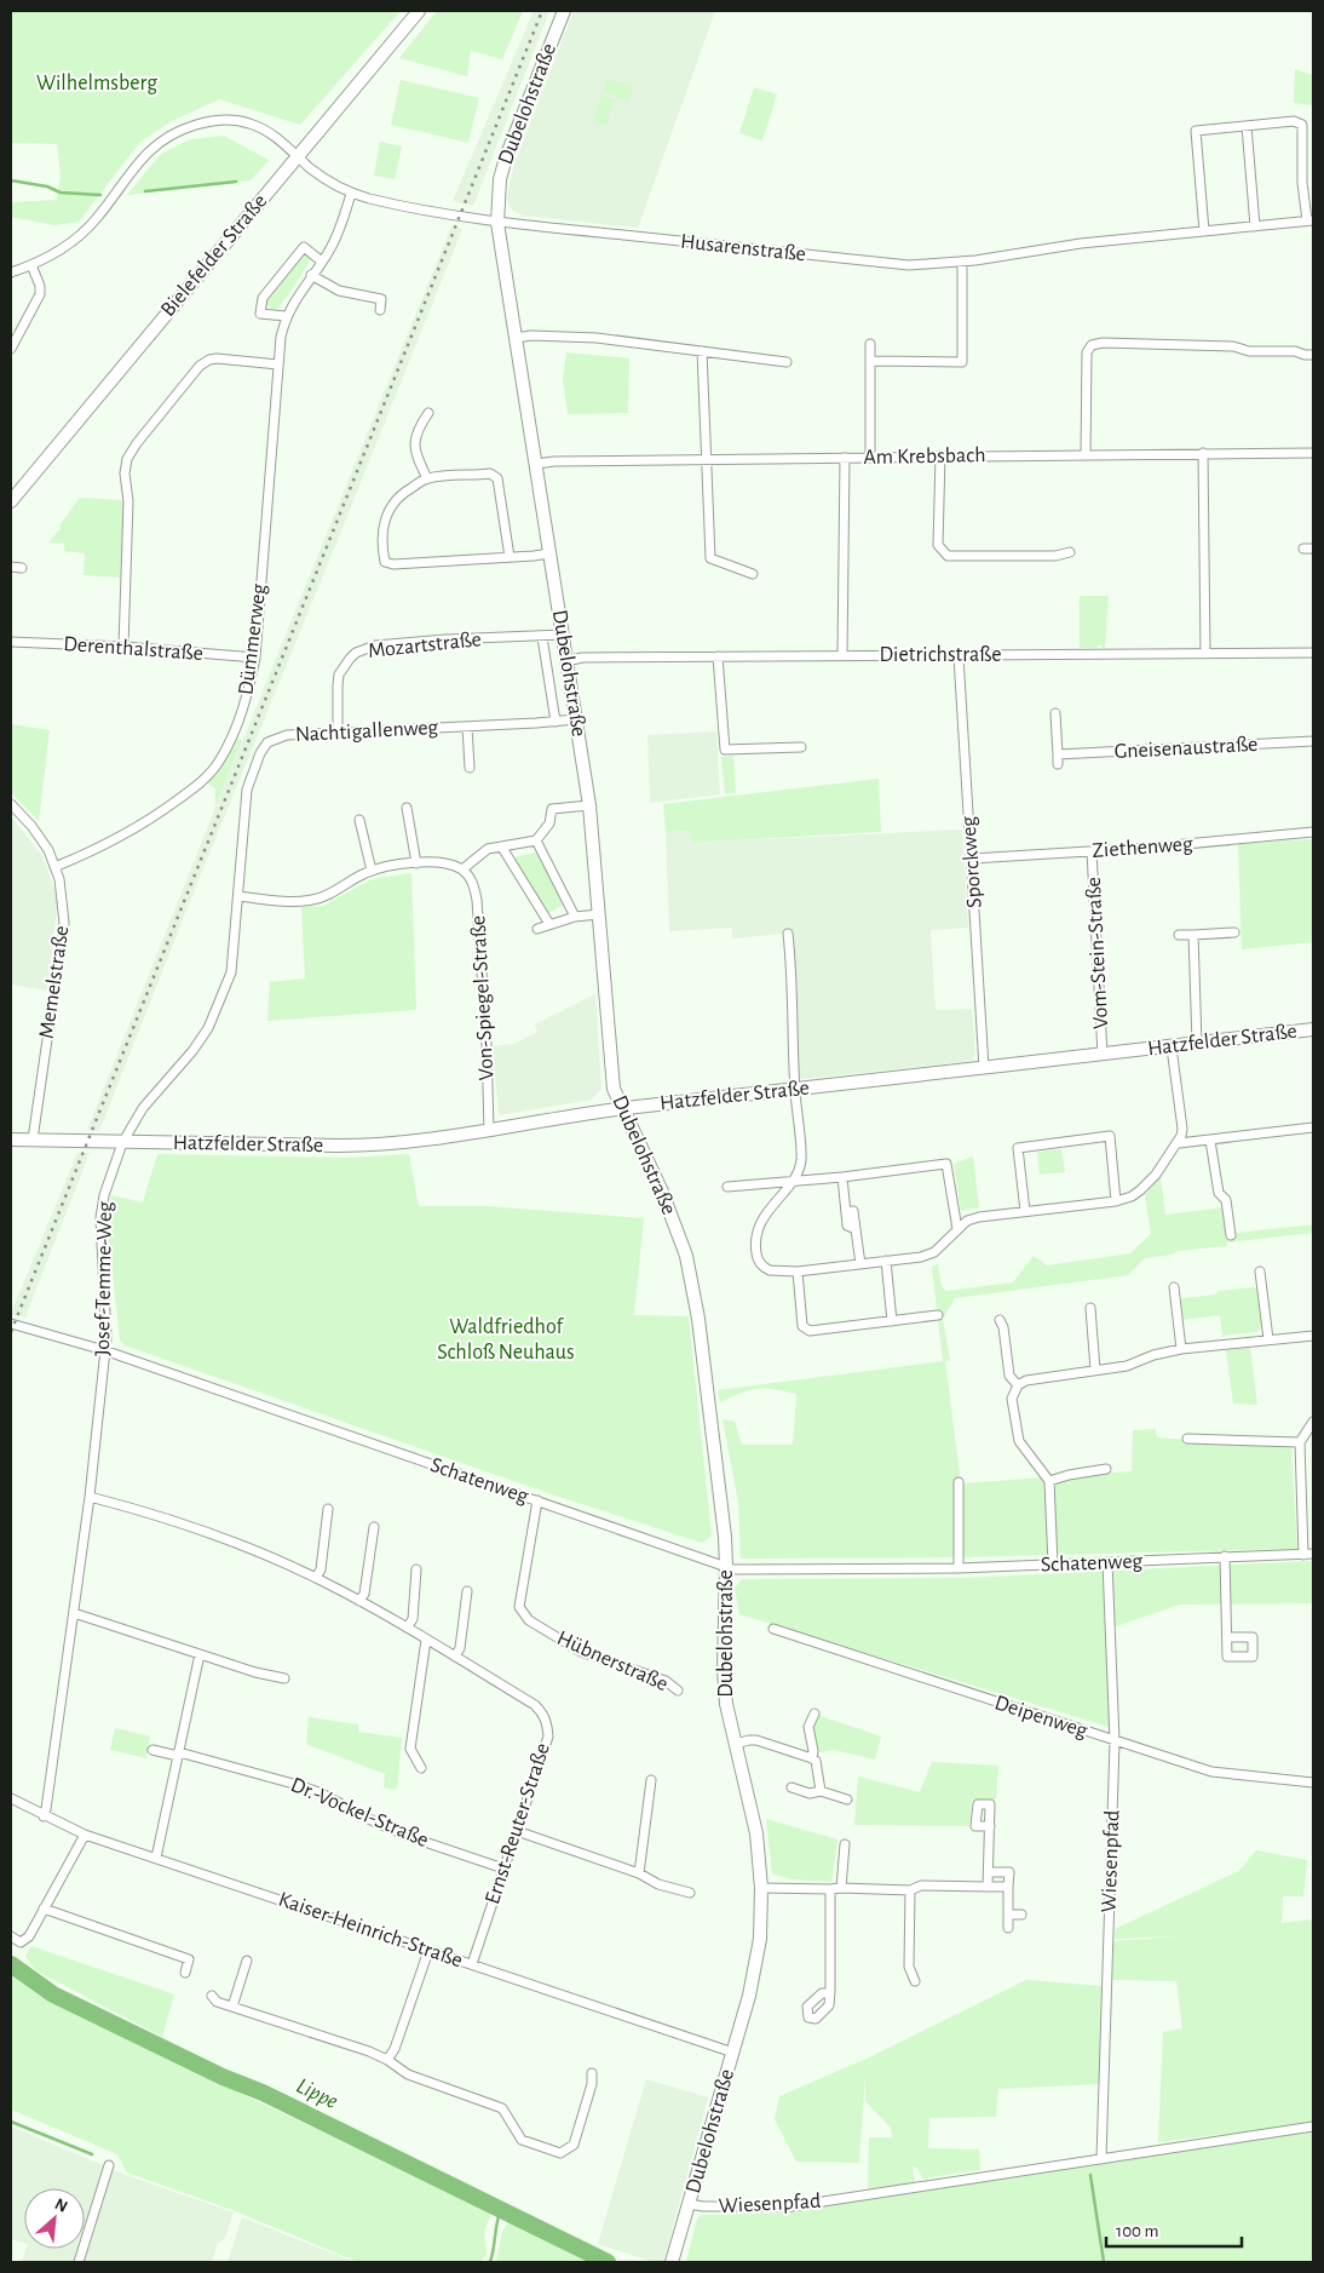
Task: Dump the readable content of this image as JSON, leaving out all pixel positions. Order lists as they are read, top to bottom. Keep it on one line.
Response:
{"streets":{"main road":["Dubelohstraße","Bielefelder Straße","Hatzfelder Straße"],"street":["Husarenstraße","Am Krebsbach","Dümmerweg","Mozartstraße","Derenthalstraße","Dietrichstraße","Nachtigallenweg","Gneisenaustraße","Ziethenweg","Sporckweg","Vom-Stein-Straße","Memelstraße","Von-Spiegel-Straße","Josef-Temme-Weg","Schatenweg","Hübnerstraße","Deipenweg","Dr.-Vockel-Straße","Ernst-Reuter-Straße","Wiesenpfad","Kaiser-Heinrich-Straße"]},"crossings":[["Dubelohstraße","Husarenstraße"],["Dubelohstraße","Am Krebsbach"],["Dubelohstraße","Mozartstraße"],["Dubelohstraße","Dietrichstraße"],["Dubelohstraße","Nachtigallenweg"],["Dubelohstraße","Hatzfelder Straße"],["Dubelohstraße","Schatenweg"],["Dubelohstraße","Wiesenpfad"],["Dubelohstraße","Kaiser-Heinrich-Straße"],["Husarenstraße","Bielefelder Straße"],["Husarenstraße","Dümmerweg"],["Dümmerweg","Derenthalstraße"],["Dümmerweg","Memelstraße"],["Mozartstraße","Nachtigallenweg"],["Dietrichstraße","Sporckweg"],["Nachtigallenweg","Josef-Temme-Weg"],["Ziethenweg","Sporckweg"],["Ziethenweg","Vom-Stein-Straße"],["Sporckweg","Hatzfelder Straße"],["Vom-Stein-Straße","Hatzfelder Straße"],["Memelstraße","Hatzfelder Straße"],["Von-Spiegel-Straße","Hatzfelder Straße"],["Hatzfelder Straße","Josef-Temme-Weg"],["Josef-Temme-Weg","Schatenweg"],["Josef-Temme-Weg","Ernst-Reuter-Straße"],["Josef-Temme-Weg","Kaiser-Heinrich-Straße"],["Schatenweg","Hübnerstraße"],["Schatenweg","Wiesenpfad"],["Deipenweg","Wiesenpfad"],["Dr.-Vockel-Straße","Ernst-Reuter-Straße"],["Ernst-Reuter-Straße","Kaiser-Heinrich-Straße"]],"water":["Lippe"],"parks":["Wilhelmsberg","Waldfriedhof Schloß Neuhaus"],"scale_bar":"100 m","north":"top right"}
